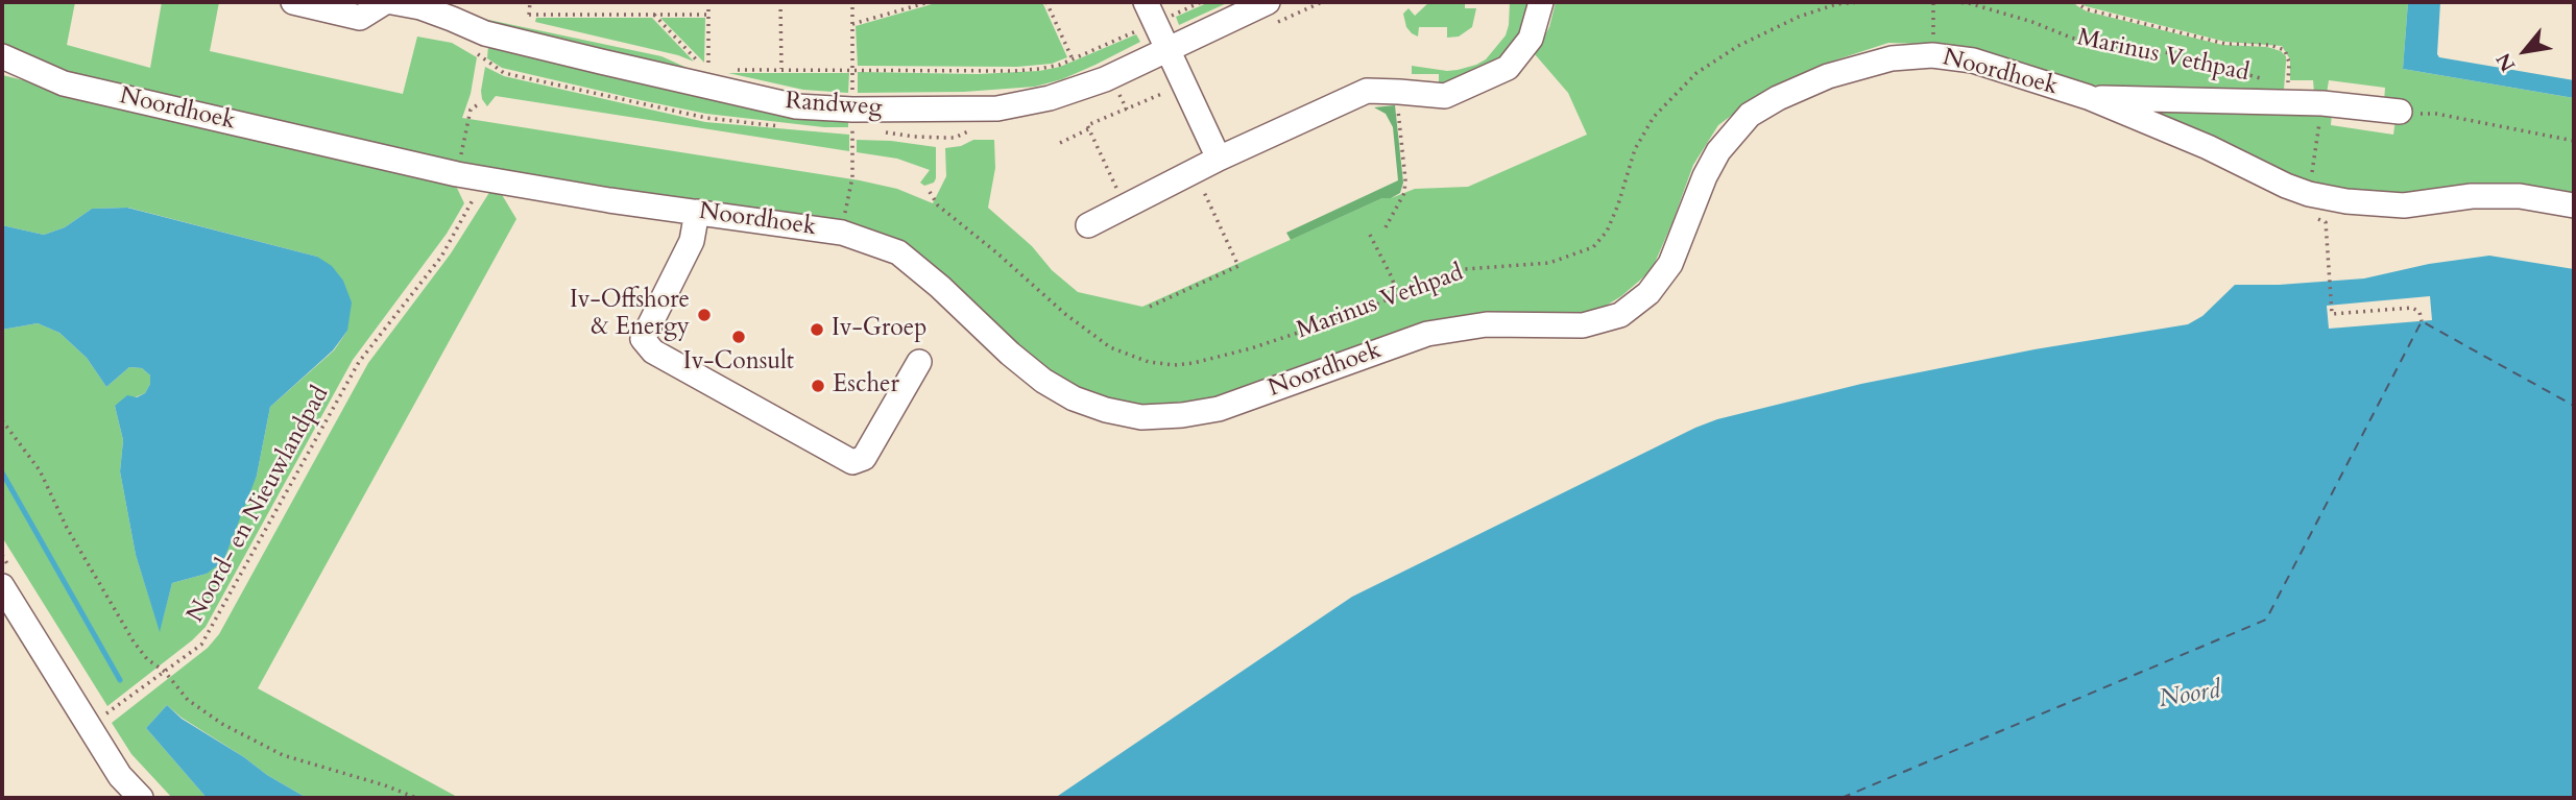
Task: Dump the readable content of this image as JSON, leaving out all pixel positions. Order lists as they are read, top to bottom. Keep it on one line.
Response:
{"streets":{"street":["Noordhoek","Randweg"],"path":["Marinus Vethpad","Noord- en Nieuwlandpad"]},"crossings":[["Noordhoek","Noord- en Nieuwlandpad"]],"water":["Noord"],"places":["Iv-Offshore & Energy","Iv-Groep","Iv-Consult","Escher"],"north":"bottom left"}
